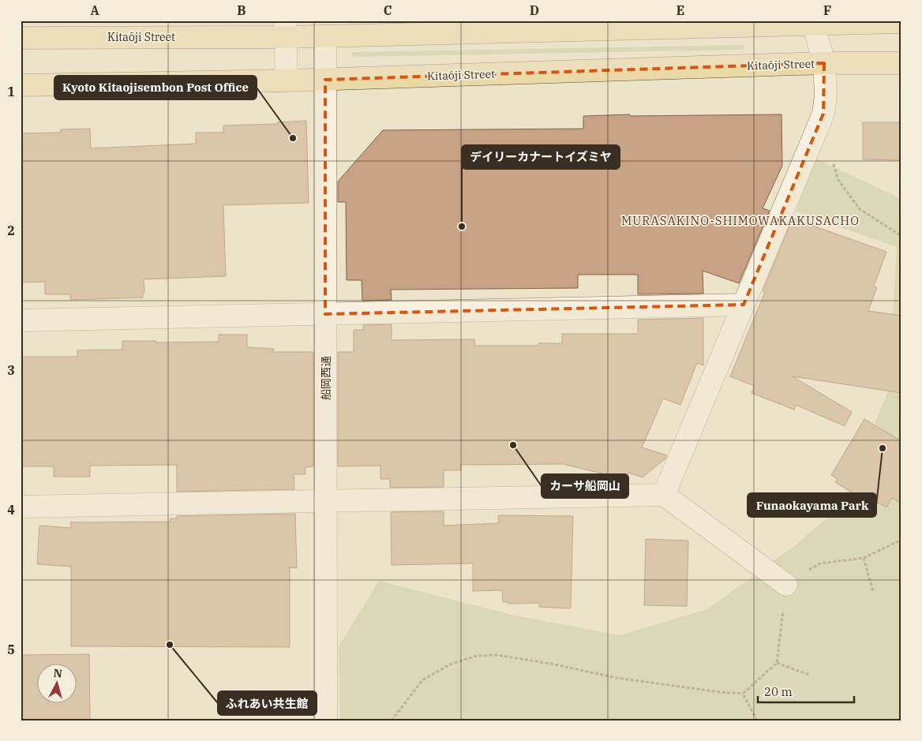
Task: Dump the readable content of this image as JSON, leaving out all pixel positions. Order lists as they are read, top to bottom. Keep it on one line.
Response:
{"streets":{"main road":["Kitaōji Street"],"street":["船岡西通"]},"crossings":[["Kitaōji Street","船岡西通"]],"districts":["MURASAKINO-SHIMOWAKAKUSACHO"],"places":["Kyoto Kitaojisembon Post Office","デイリーカナートイズミヤ","カーサ船岡山","Funaokayama Park","ふれあい共生館"],"scale_bar":"20 m","north":"top","grid":{"columns":["A","B","C","D","E","F"],"rows":["1","2","3","4","5"]}}
